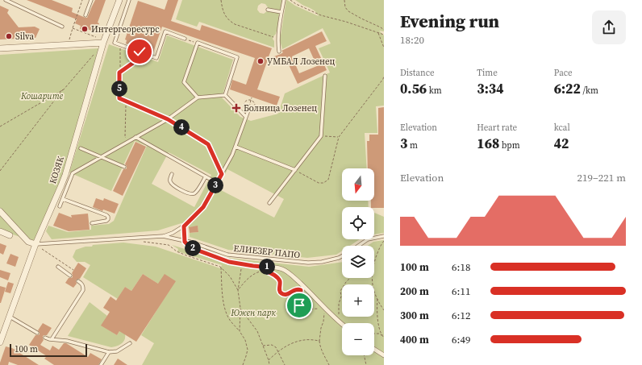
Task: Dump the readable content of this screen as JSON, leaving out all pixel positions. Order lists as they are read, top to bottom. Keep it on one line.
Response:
{"streets":{"street":["КОЗЯК"],"lane":["ЕЛИЕЗЕР ПАПО"]},"crossings":[["КОЗЯК","ЕЛИЕЗЕР ПАПО"]],"parks":["Кошарите","Южен парк"],"places":{"other":["Интергеоресурс","Silva","УМБАЛ Лозенец"],"health":["Болница Лозенец"]},"scale_bar":"100 m","north":"bottom","page":{"heading":["Evening run","18:20"],"stats":[["Distance","0.56 km"],["Time","3:34"],["Pace","6:22 /km"],["Elevation","3 m"],["Heart rate","168 bpm"],["kcal","42"]],"pins":["5","4","3","2","1"],"chart":["Elevation","219–221 m"],"map_buttons":["+","−"],"list":[{"name":"100 m","note":"6:18"},{"name":"200 m","note":"6:11"},{"name":"300 m","note":"6:12"},{"name":"400 m","note":"6:49"}],"scale":"100 m"}}
